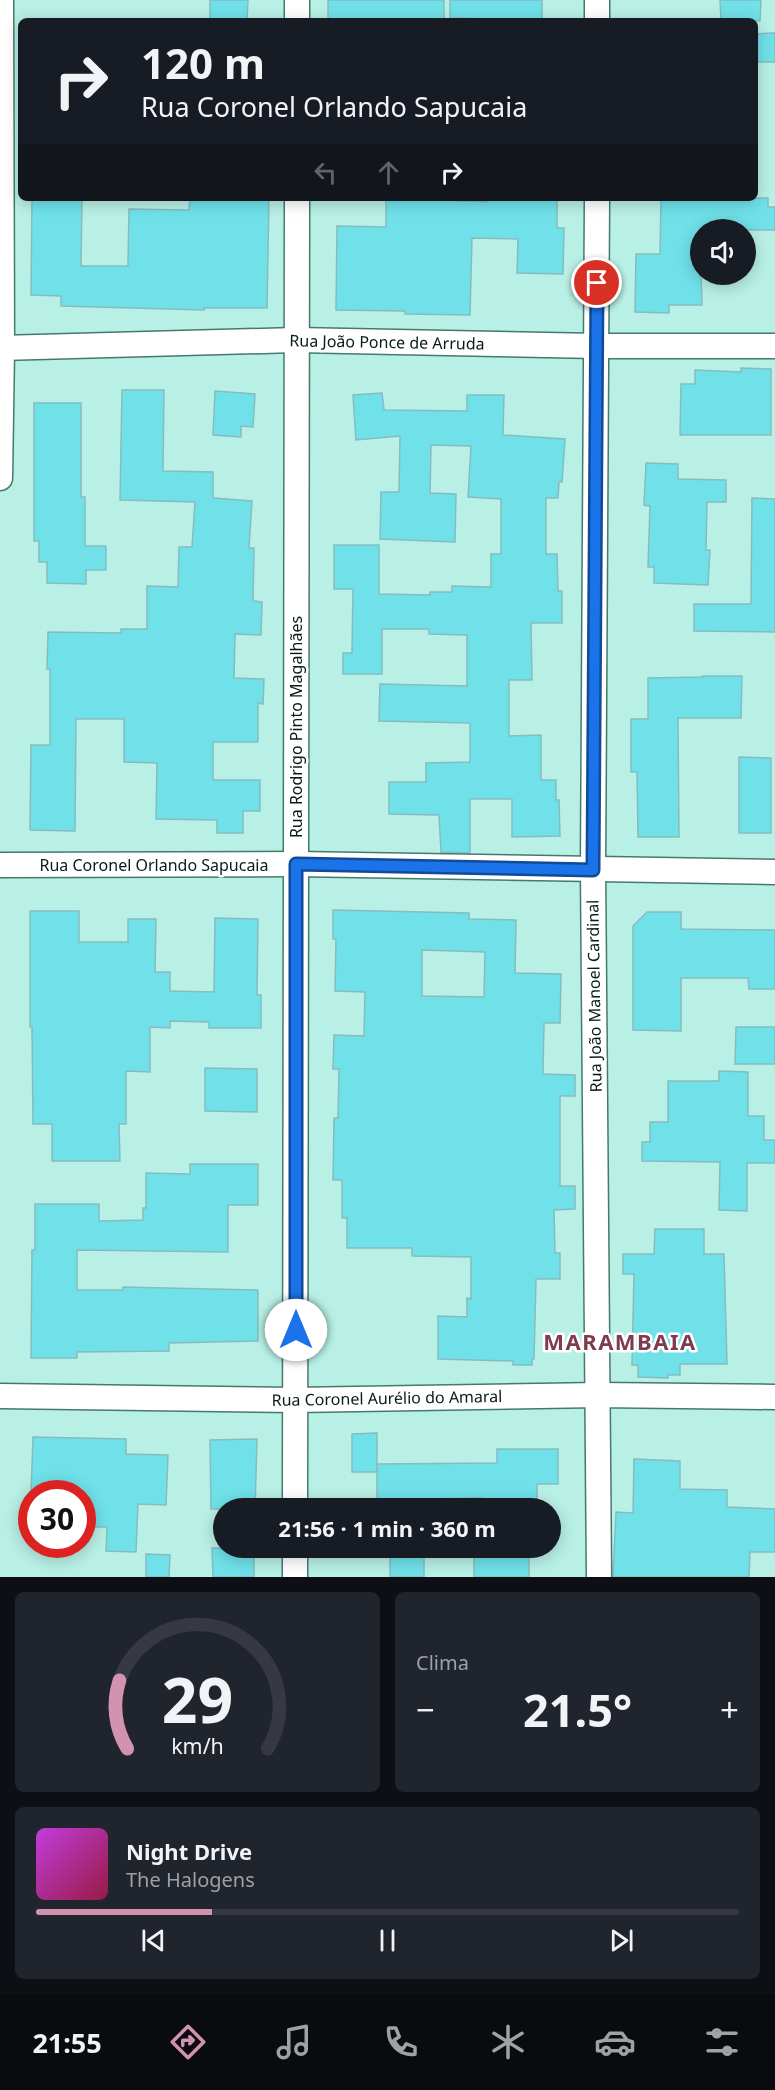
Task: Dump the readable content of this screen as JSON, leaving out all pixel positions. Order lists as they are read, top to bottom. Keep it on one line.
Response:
{"streets":{"street":["Rua João Ponce de Arruda","Rua Rodrigo Pinto Magalhães","Rua Coronel Orlando Sapucaia","Rua João Manoel Cardinal","Rua Coronel Aurélio do Amaral"]},"crossings":[["Rua João Ponce de Arruda","Rua Rodrigo Pinto Magalhães"],["Rua João Ponce de Arruda","Rua João Manoel Cardinal"],["Rua Rodrigo Pinto Magalhães","Rua Coronel Orlando Sapucaia"],["Rua Rodrigo Pinto Magalhães","Rua Coronel Aurélio do Amaral"],["Rua Coronel Orlando Sapucaia","Rua João Manoel Cardinal"],["Rua João Manoel Cardinal","Rua Coronel Aurélio do Amaral"]],"districts":["MARAMBAIA"],"page":{"turn":["120 m","Rua Coronel Orlando Sapucaia"],"limit":"30","trip":"21:56 · 1 min · 360 m","tile":"Clima","heat":["−","21.5°","+"],"song":["Night Drive","The Halogens"],"tabs":"21:55","gauge":["29","km/h"]}}
